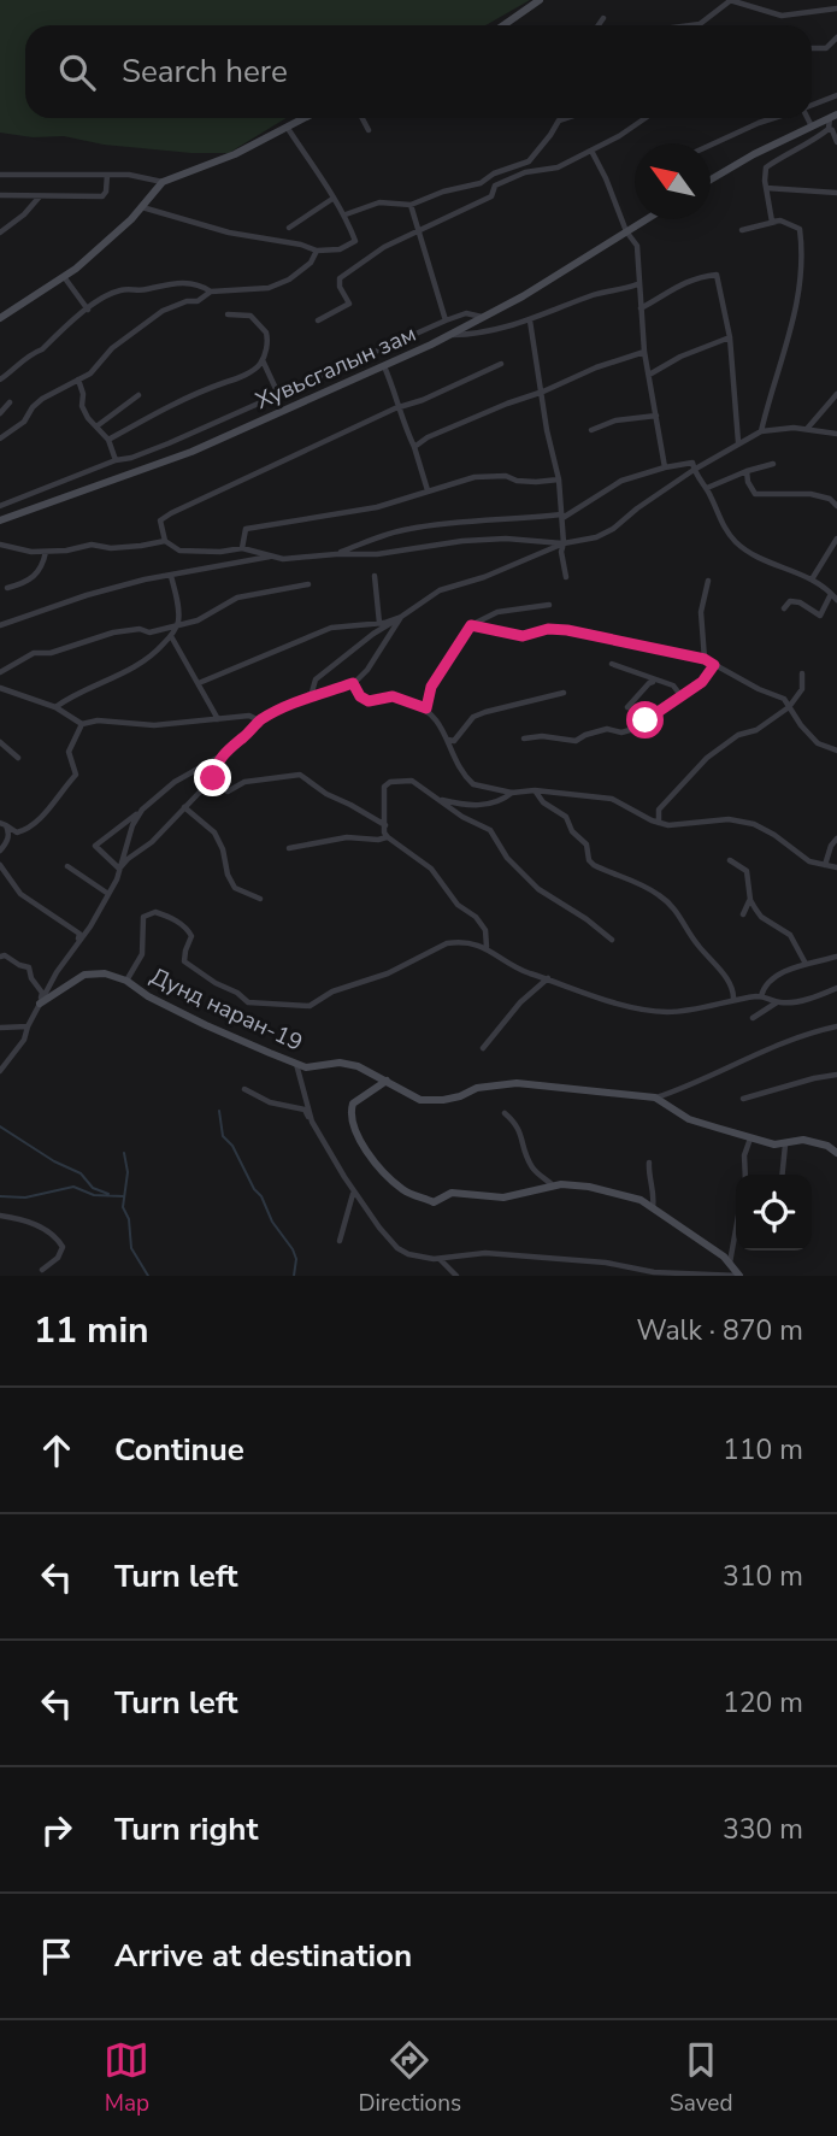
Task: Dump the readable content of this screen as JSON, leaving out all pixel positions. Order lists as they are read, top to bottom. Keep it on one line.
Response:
{"streets":{"street":["Хувьсгалын зам","Дунд наран-19"]},"north":"top left","page":{"search":"Search here","heading":["11 min","Walk · 870 m"],"list":[["Continue","110 m"],["Turn left","310 m"],["Turn left","120 m"],["Turn right","330 m"],"Arrive at destination"],"nav":["Map","Directions","Saved"]}}
